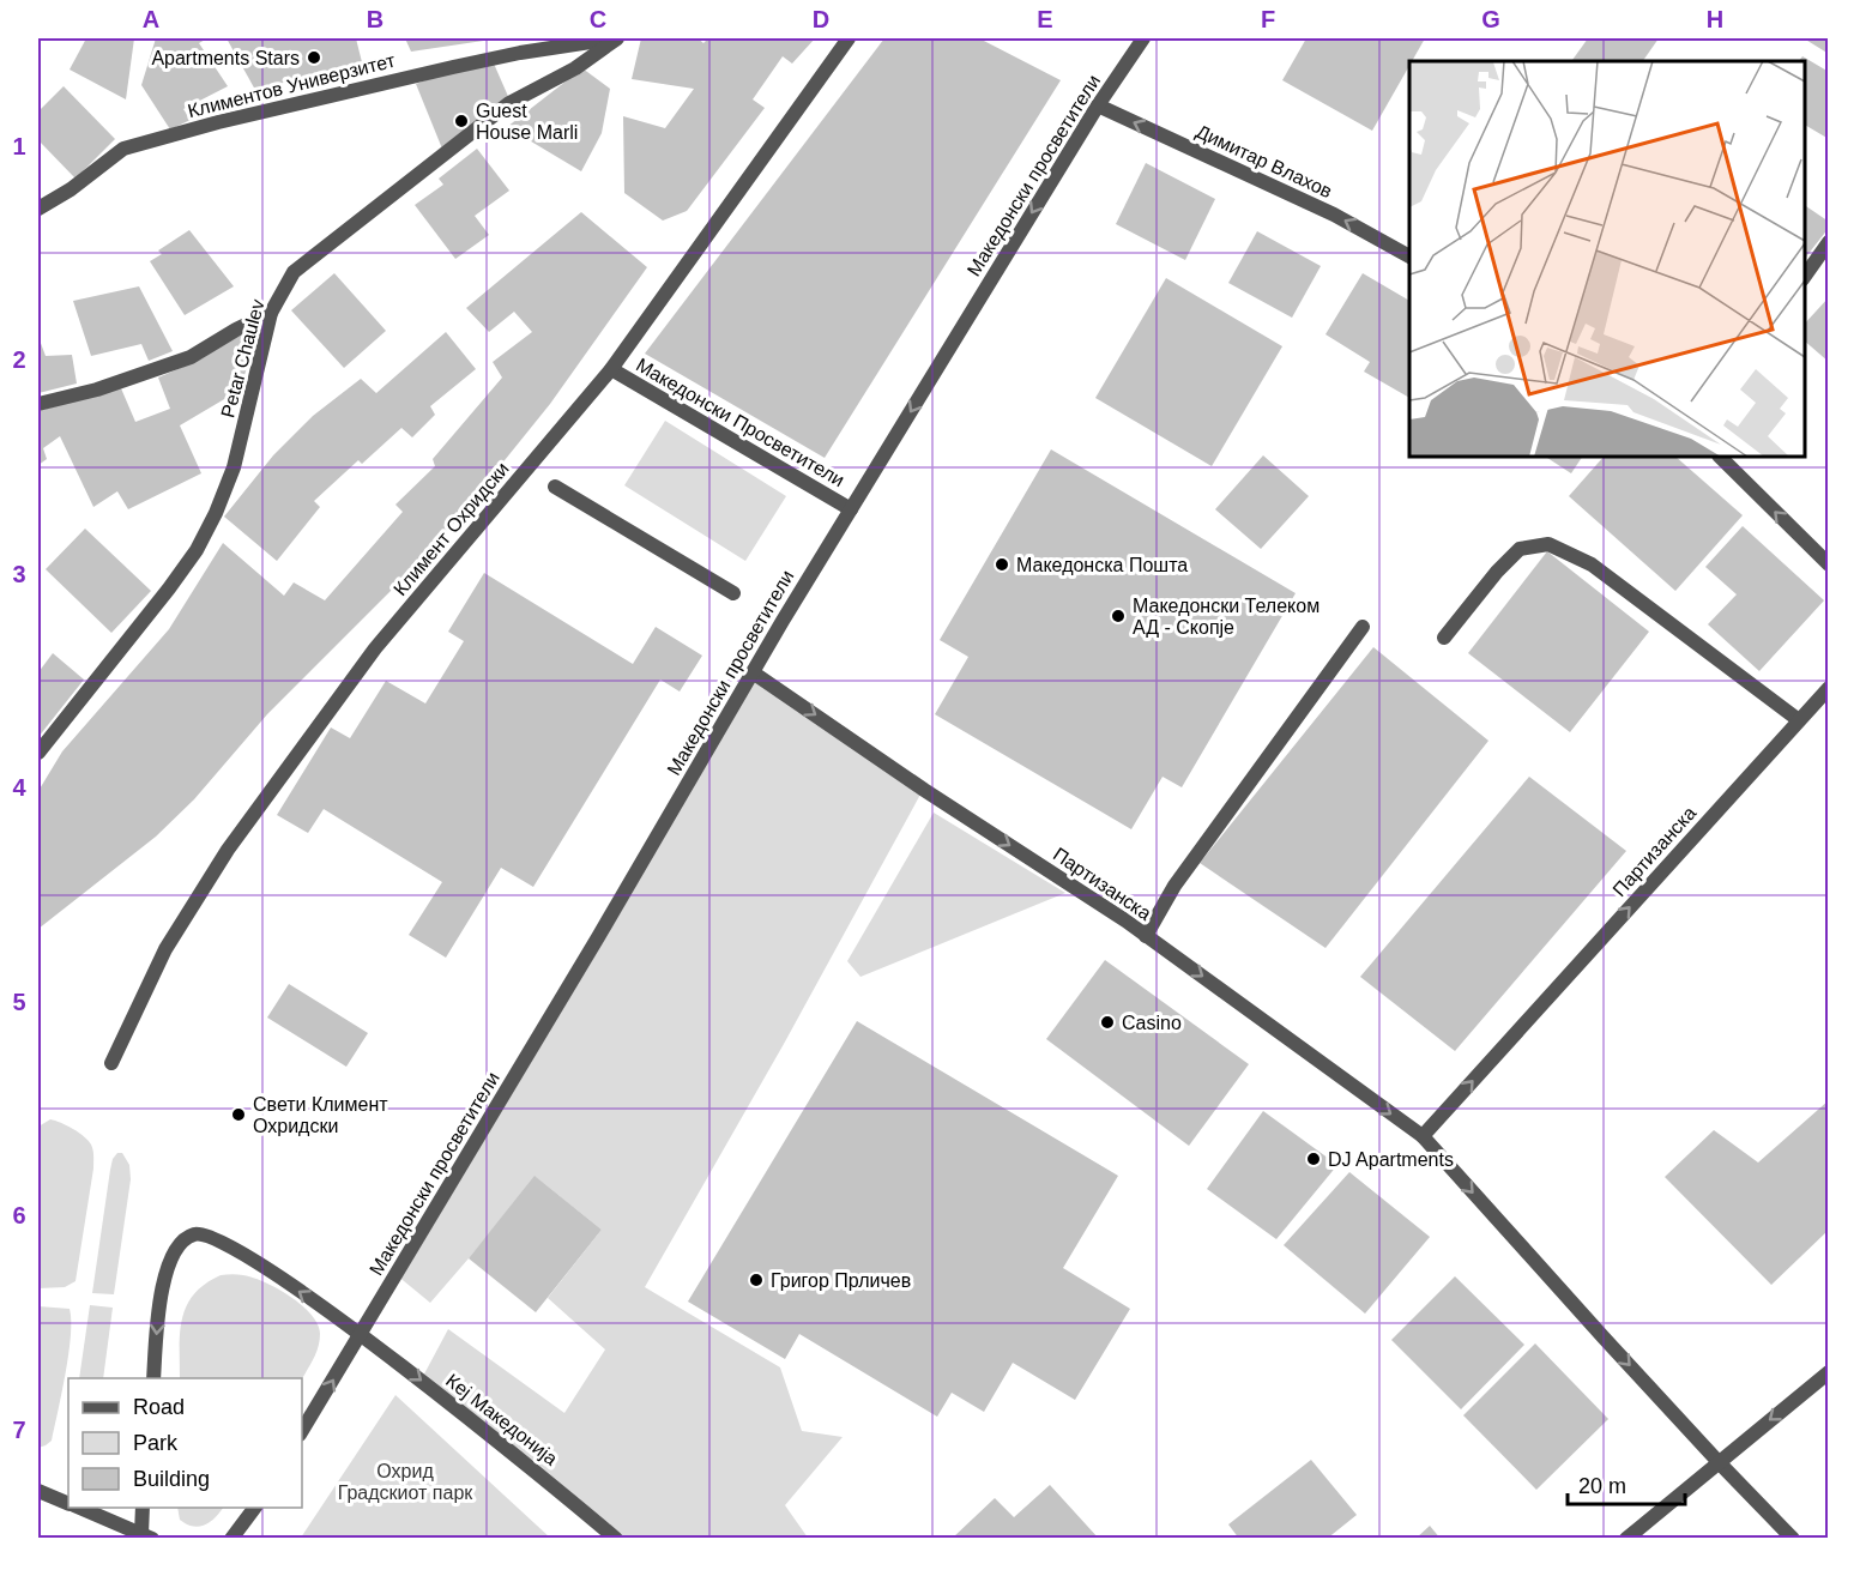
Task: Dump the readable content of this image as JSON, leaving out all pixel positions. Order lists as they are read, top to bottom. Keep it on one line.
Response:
{"streets":{"street":["Климентов Универзитет","Димитар Влахов","Македонски просветители","Petar Chaulev","Македонски Просветители","Климент Охридски","Партизанска","Кеј Македонија"]},"crossings":[["Климентов Универзитет","Petar Chaulev"],["Димитар Влахов","Македонски просветители"],["Македонски просветители","Македонски Просветители"],["Македонски просветители","Партизанска"],["Македонски просветители","Кеј Македонија"],["Македонски Просветители","Климент Охридски"]],"one_way":["Димитар Влахов","Кеј Македонија"],"parks":["Охрид Градскиот парк"],"places":["Apartments Stars","Guest House Marli","Македонска Пошта","Македонски Телеком АД - Скопје","Casino","Свети Климент Охридски","DJ Apartments","Григор Прличев"],"legend":["Road","Park","Building"],"scale_bar":"20 m","grid":{"columns":["A","B","C","D","E","F","G","H"],"rows":["1","2","3","4","5","6","7"]}}
